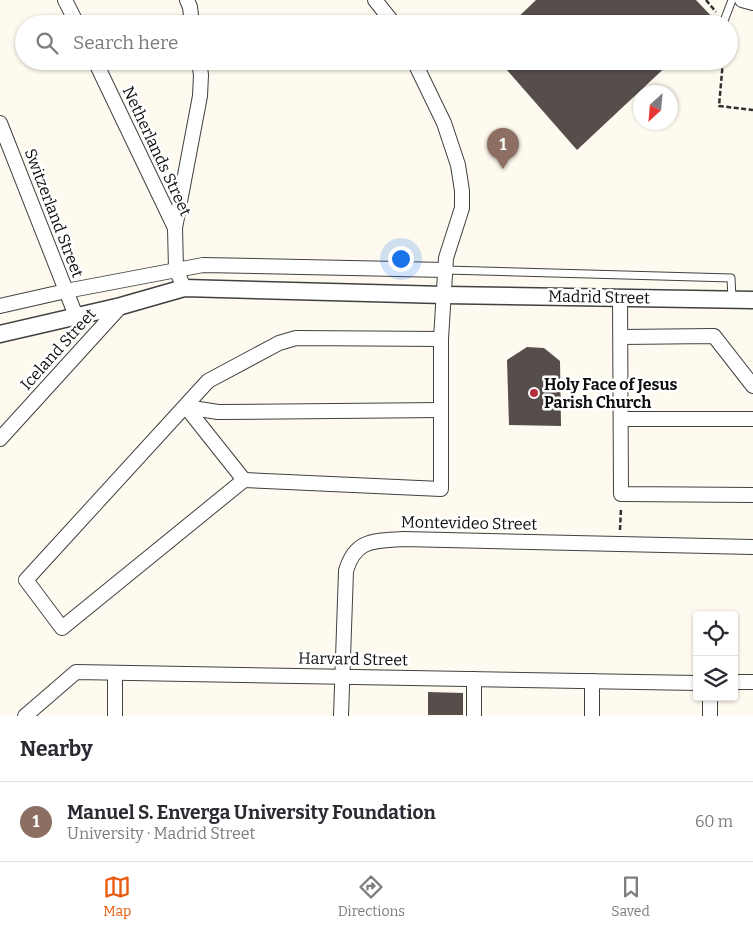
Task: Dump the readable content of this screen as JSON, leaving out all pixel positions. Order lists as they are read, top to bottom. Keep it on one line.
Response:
{"streets":{"street":["Netherlands Street","Switzerland Street","Madrid Street","Iceland Street","Montevideo Street","Harvard Street"]},"crossings":[["Netherlands Street","Madrid Street"],["Switzerland Street","Madrid Street"],["Madrid Street","Iceland Street"],["Montevideo Street","Harvard Street"]],"places":["Holy Face of Jesus Parish Church"],"north":"bottom left","page":{"search":"Search here","pins":"1","heading":"Nearby","list":[{"mark":"1","name":"Manuel S. Enverga University Foundation","note":"University · Madrid Street","value":"60 m"}],"nav":["Map","Directions","Saved"]}}
